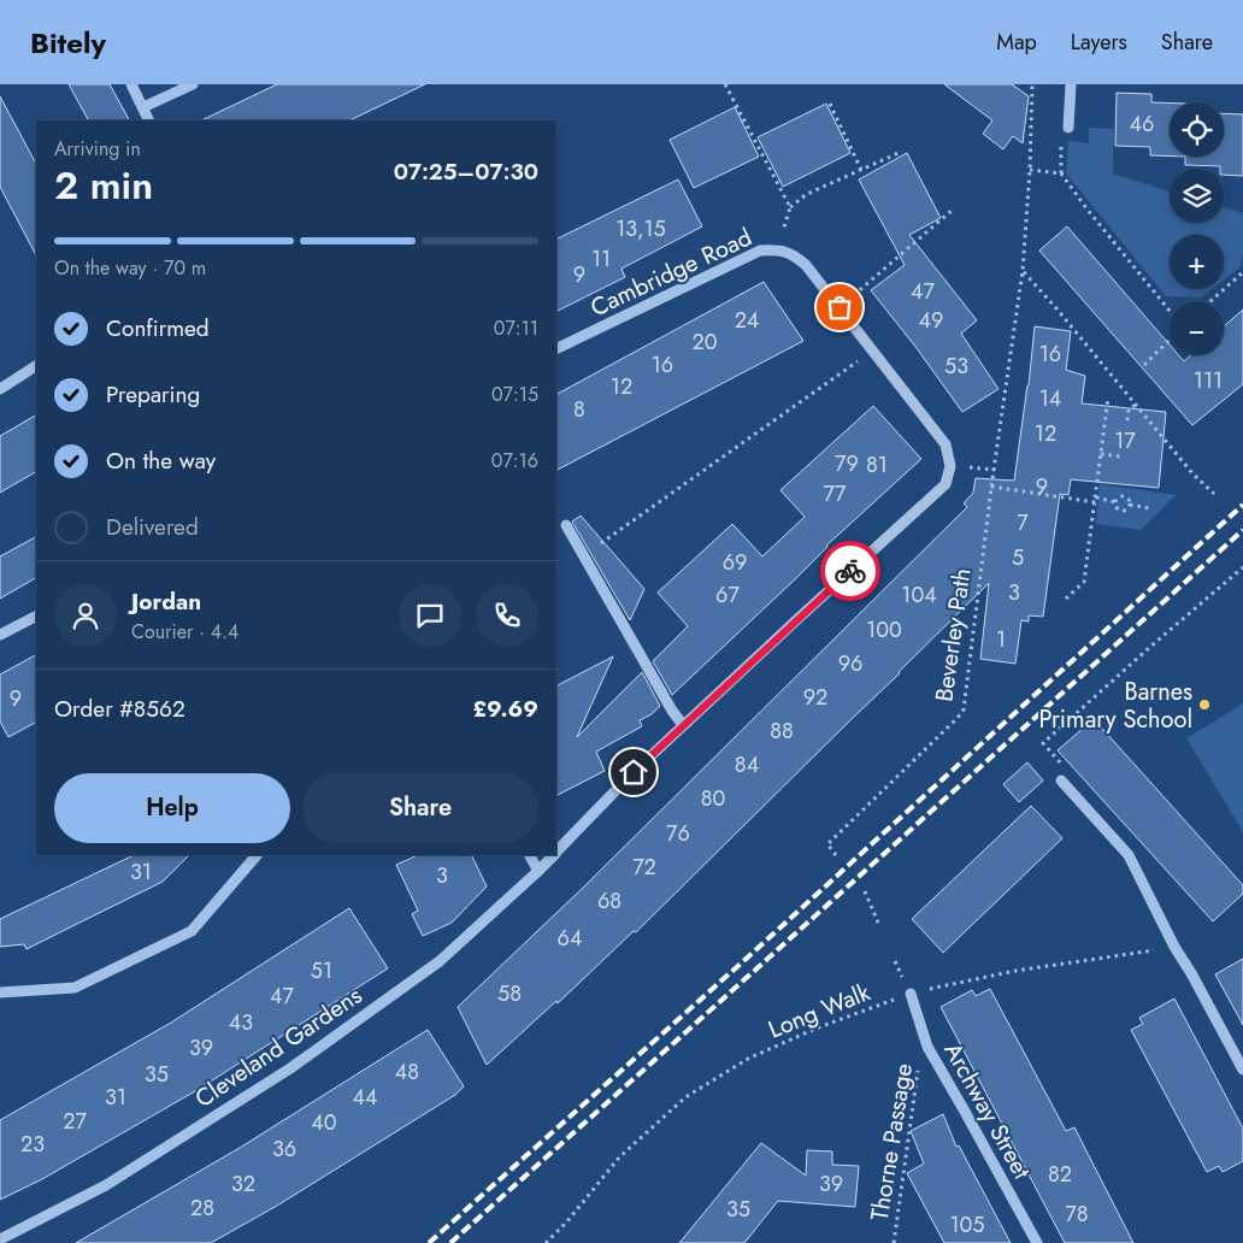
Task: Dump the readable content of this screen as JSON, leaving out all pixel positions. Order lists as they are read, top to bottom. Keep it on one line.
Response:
{"streets":{"street":["Cambridge Road","Cleveland Gardens","Archway Street"],"path":["Beverley Path","Long Walk","Thorne Passage"]},"crossings":[["Cambridge Road","Cleveland Gardens"],["Long Walk","Archway Street"],["Archway Street","Thorne Passage"]],"places":["Barnes Primary School"],"house_numbers":["46","13,15","11","9","47","24","49","20","16","16","53","111","12","14","8","12","17","79","81","9","77","7","5","69","3","67","104","100","1","96","92","9","88","84","80","76","72","31","3","68","64","51","58","47","43","39","48","35","31","44","27","40","23","36","82","32","39","28","35","78","105"],"page":{"header":"Bitely","nav":["Map","Layers","Share"],"map_buttons":["+","−"],"heading":["2 min","Arriving in","07:25–07:30"],"panel":["Jordan","Courier · 4.4","Order #8562","£9.69"],"bar":"On the way · 70 m","list":[["Confirmed","07:11"],["Preparing","07:15"],["On the way","07:16"],"Delivered"],"buttons":["Help","Share"]}}
